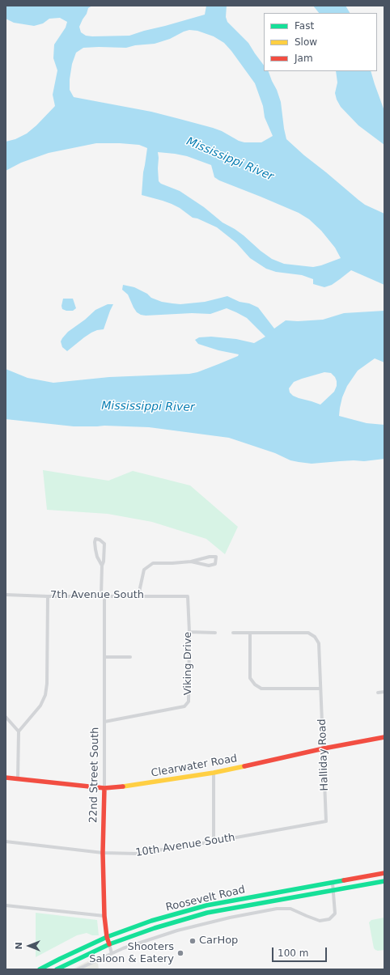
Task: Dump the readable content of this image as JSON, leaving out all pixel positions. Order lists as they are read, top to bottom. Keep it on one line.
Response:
{"streets":{"main road":["Clearwater Road","22nd Street South","Roosevelt Road"],"street":["7th Avenue South","Viking Drive","Halliday Road","10th Avenue South"]},"crossings":[["7th Avenue South","Viking Drive"],["7th Avenue South","22nd Street South"],["Viking Drive","22nd Street South"],["Halliday Road","Clearwater Road"],["Halliday Road","10th Avenue South"],["Clearwater Road","22nd Street South"],["22nd Street South","10th Avenue South"],["22nd Street South","Roosevelt Road"]],"water":["Mississippi River"],"places":["CarHop","Shooters Saloon & Eatery"],"legend":["Fast","Slow","Jam"],"scale_bar":"100 m","north":"left"}
